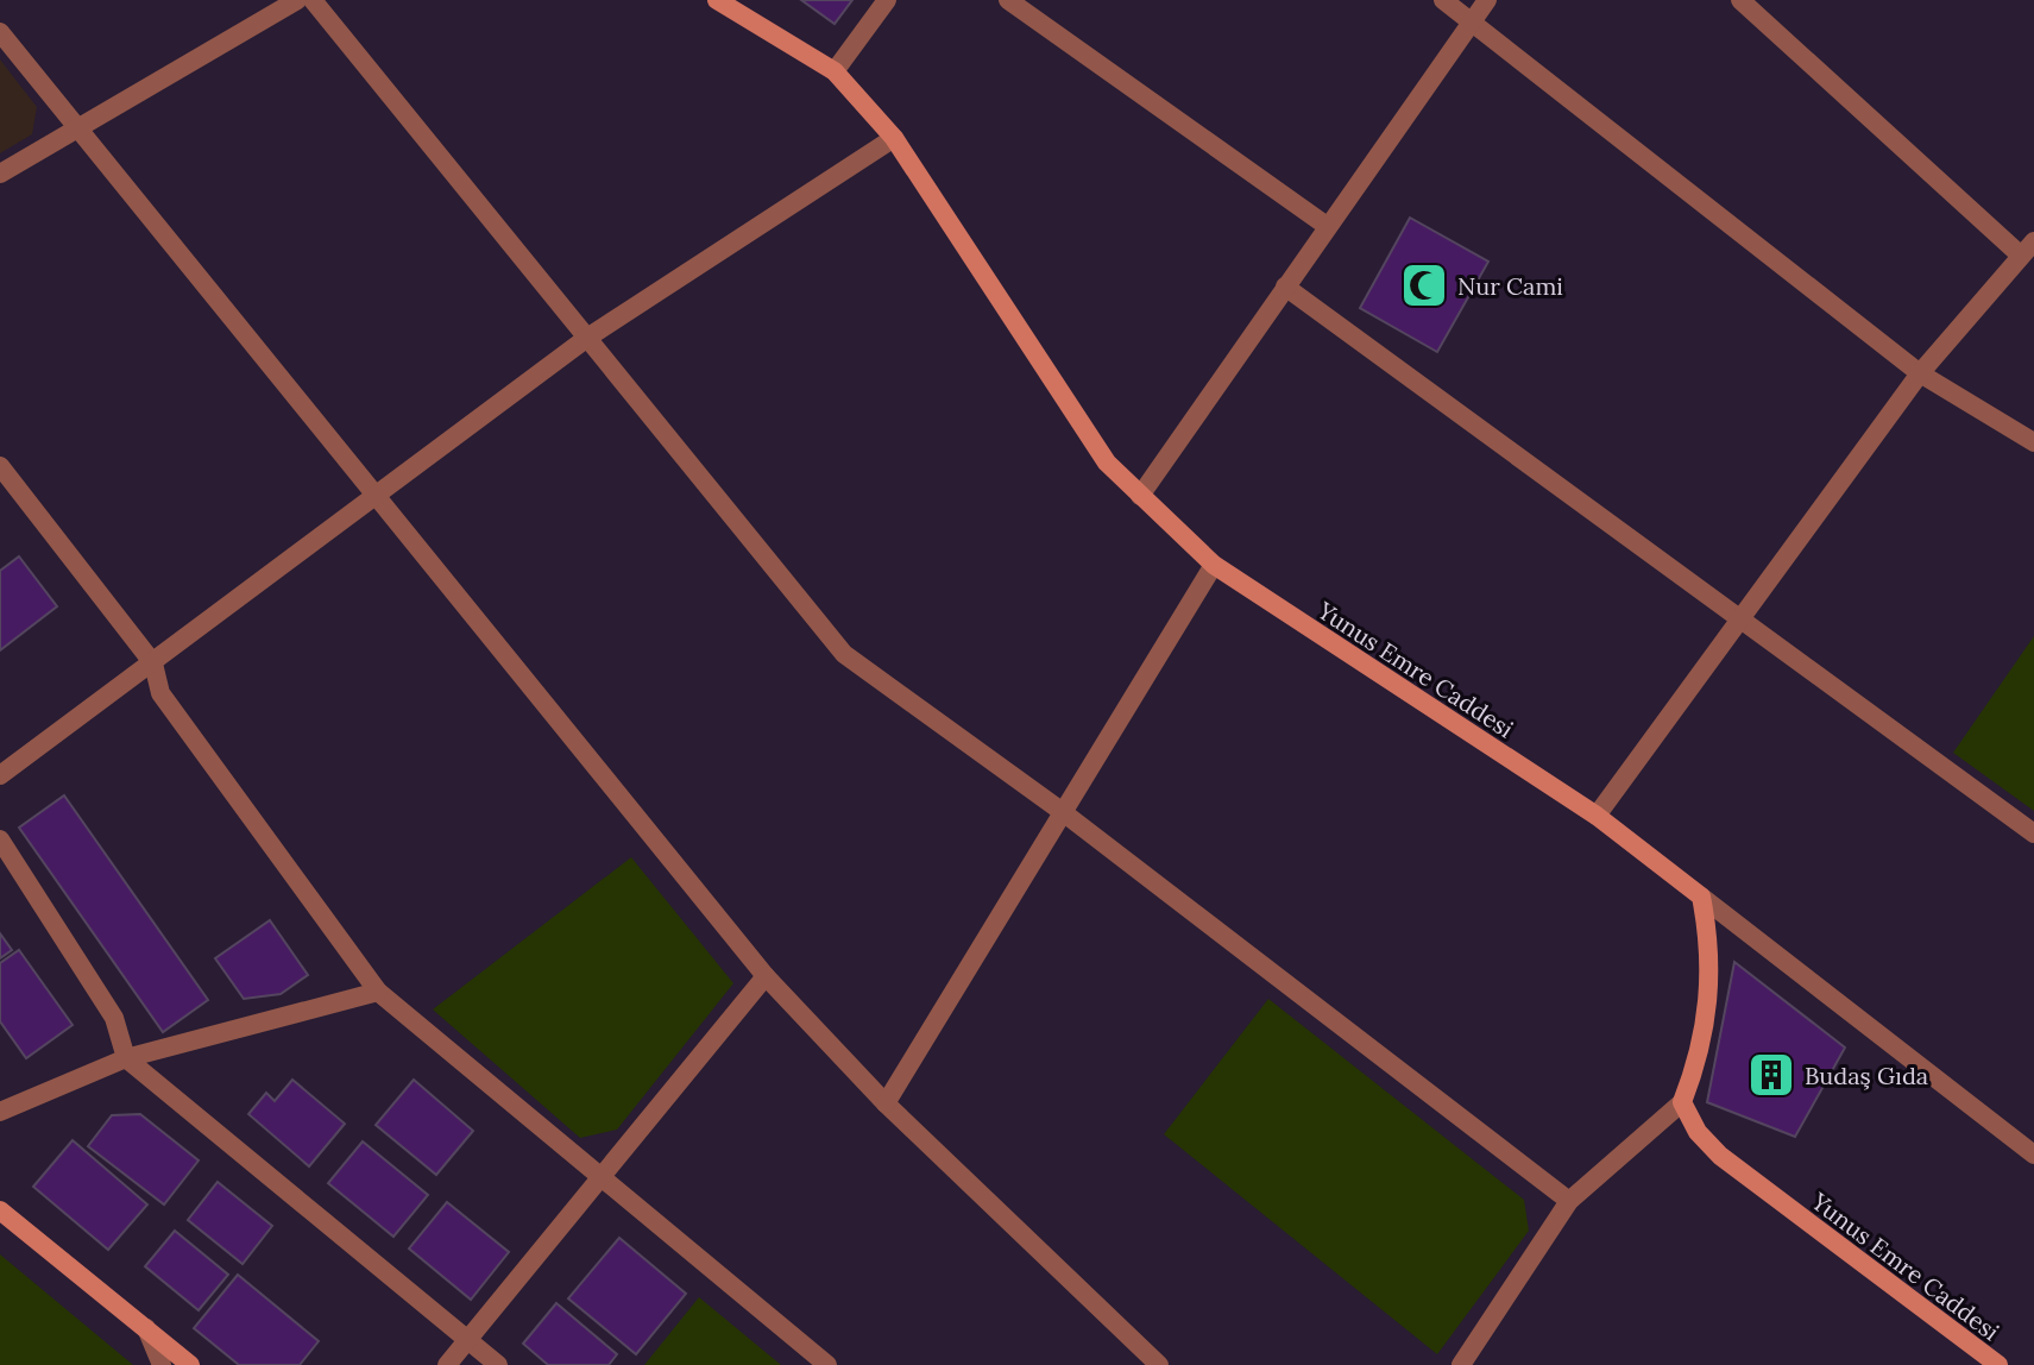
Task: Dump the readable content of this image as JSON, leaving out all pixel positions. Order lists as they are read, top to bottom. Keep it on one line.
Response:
{"streets":{"street":["Yunus Emre Caddesi"]},"places":{"mosque":["Nur Cami"],"building":["Budaş Gıda"]}}
